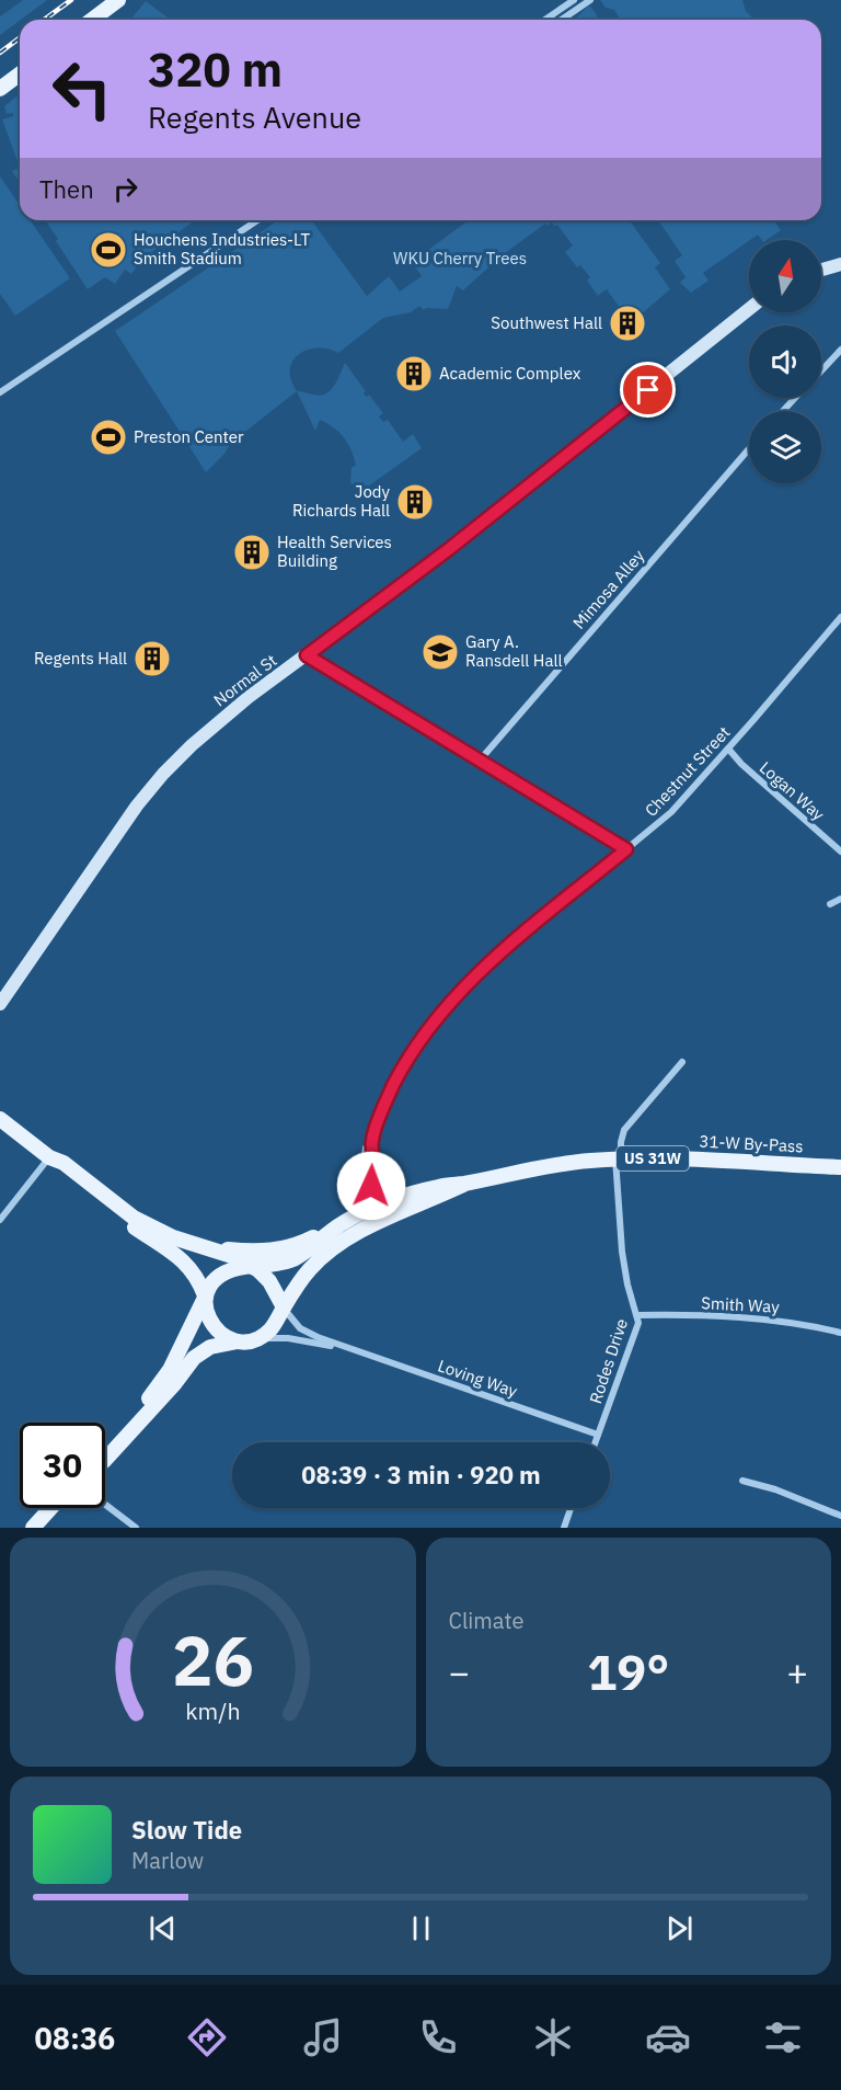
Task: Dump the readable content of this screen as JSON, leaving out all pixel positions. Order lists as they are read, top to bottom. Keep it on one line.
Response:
{"streets":{"main road":["31-W By-Pass","US 31W"],"street":["Mimosa Alley","Normal St","Chestnut Street","Logan Way","Smith Way","Rodes Drive","Loving Way"]},"crossings":[["Chestnut Street","Logan Way"],["Chestnut Street","31-W By-Pass"],["31-W By-Pass","Rodes Drive"],["31-W By-Pass","Loving Way"],["Smith Way","Rodes Drive"],["Rodes Drive","Loving Way"]],"parks":["WKU Cherry Trees"],"places":{"sports":["Houchens Industries-LT Smith Stadium","Preston Center"],"building":["Southwest Hall","Academic Complex","Jody Richards Hall","Health Services Building","Regents Hall"],"school or university":["Gary A. Ransdell Hall"]},"north":"top","page":{"turn":["320 m","Regents Avenue"],"then":"Then","limit":"30","trip":"08:39 · 3 min · 920 m","tile":"Climate","heat":["−","19°","+"],"song":["Slow Tide","Marlow"],"tabs":"08:36","gauge":["26","km/h"]}}
